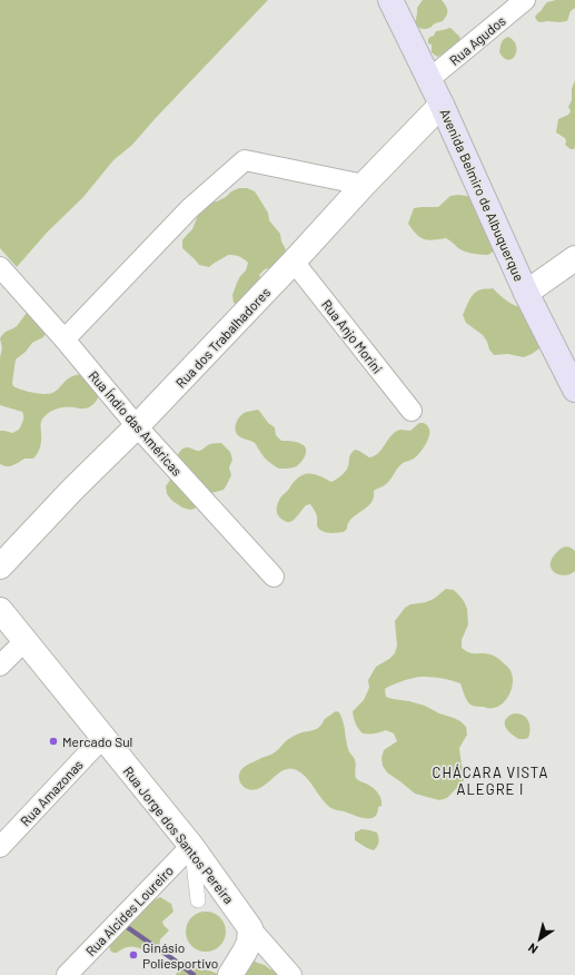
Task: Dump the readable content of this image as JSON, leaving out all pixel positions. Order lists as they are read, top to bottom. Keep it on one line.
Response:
{"streets":{"main road":["Avenida Belmiro de Albuquerque"],"street":["Rua Agudos","Rua Anjo Morini","Rua dos Trabalhadores","Rua Índio das Américas","Rua Amazonas","Rua Jorge dos Santos Pereira","Rua Alcides Loureiro"]},"crossings":[["Rua Agudos","Avenida Belmiro de Albuquerque"],["Avenida Belmiro de Albuquerque","Rua dos Trabalhadores"],["Rua Anjo Morini","Rua dos Trabalhadores"],["Rua dos Trabalhadores","Rua Índio das Américas"],["Rua Amazonas","Rua Jorge dos Santos Pereira"],["Rua Jorge dos Santos Pereira","Rua Alcides Loureiro"]],"districts":["CHÁCARA VISTA ALEGRE I"],"places":["Mercado Sul","Ginásio Poliesportivo"],"north":"bottom left"}
